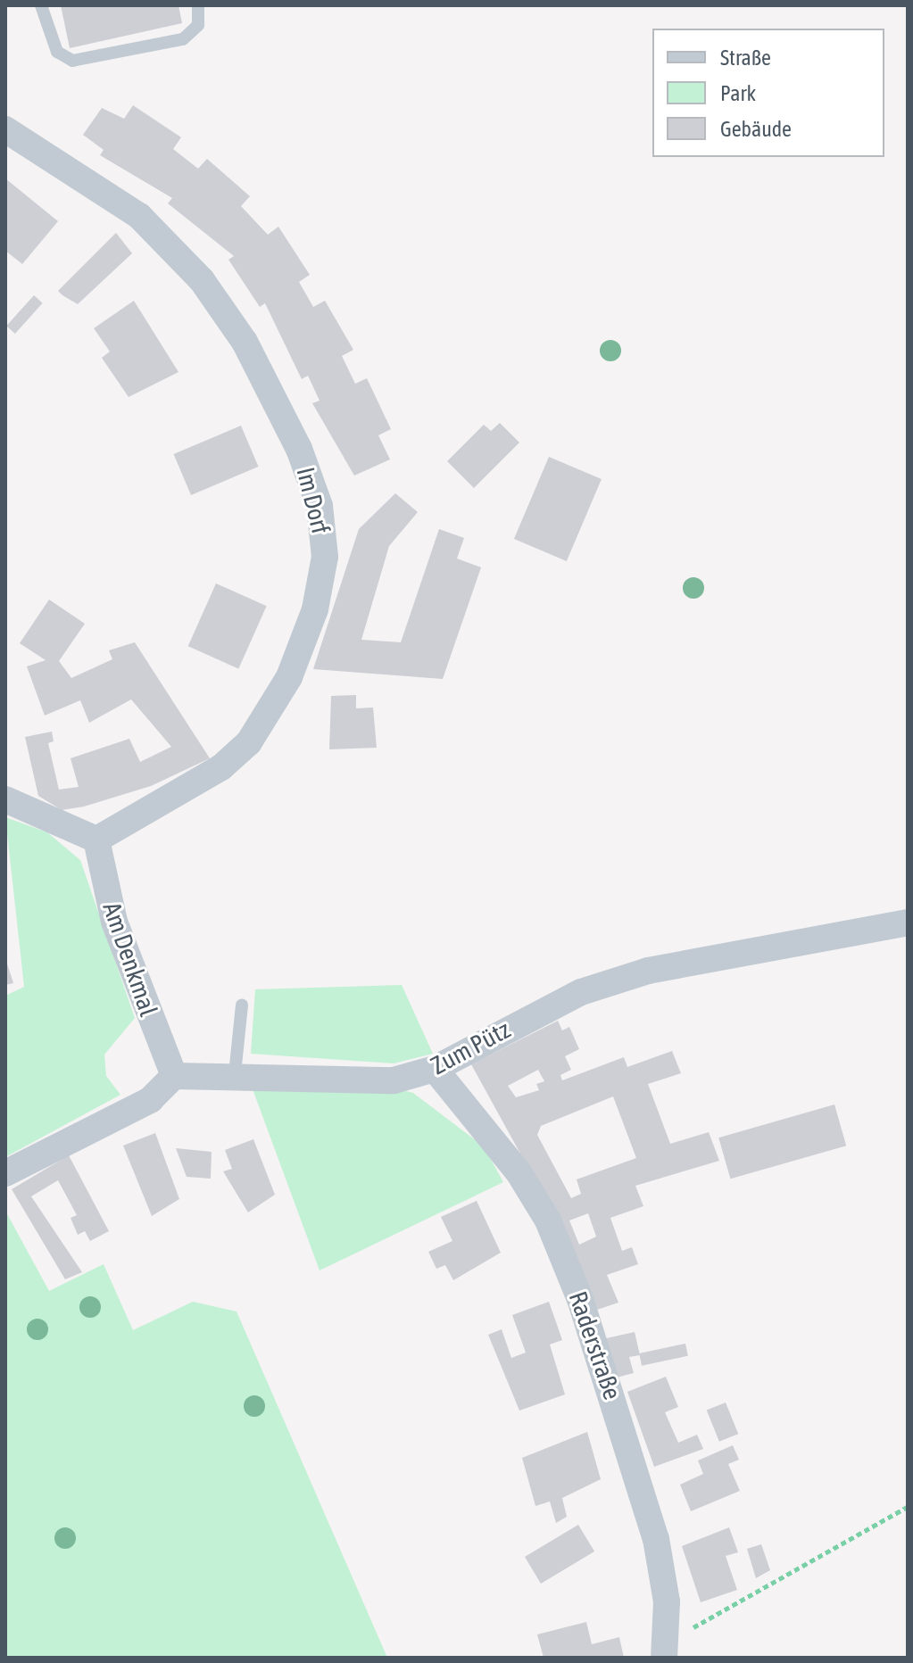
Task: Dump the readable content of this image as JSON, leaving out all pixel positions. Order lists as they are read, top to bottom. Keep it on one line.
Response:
{"streets":{"street":["Im Dorf","Am Denkmal","Zum Pütz","Raderstraße"]},"crossings":[["Im Dorf","Am Denkmal"],["Am Denkmal","Zum Pütz"],["Zum Pütz","Raderstraße"]],"legend":["Straße","Park","Gebäude"]}
